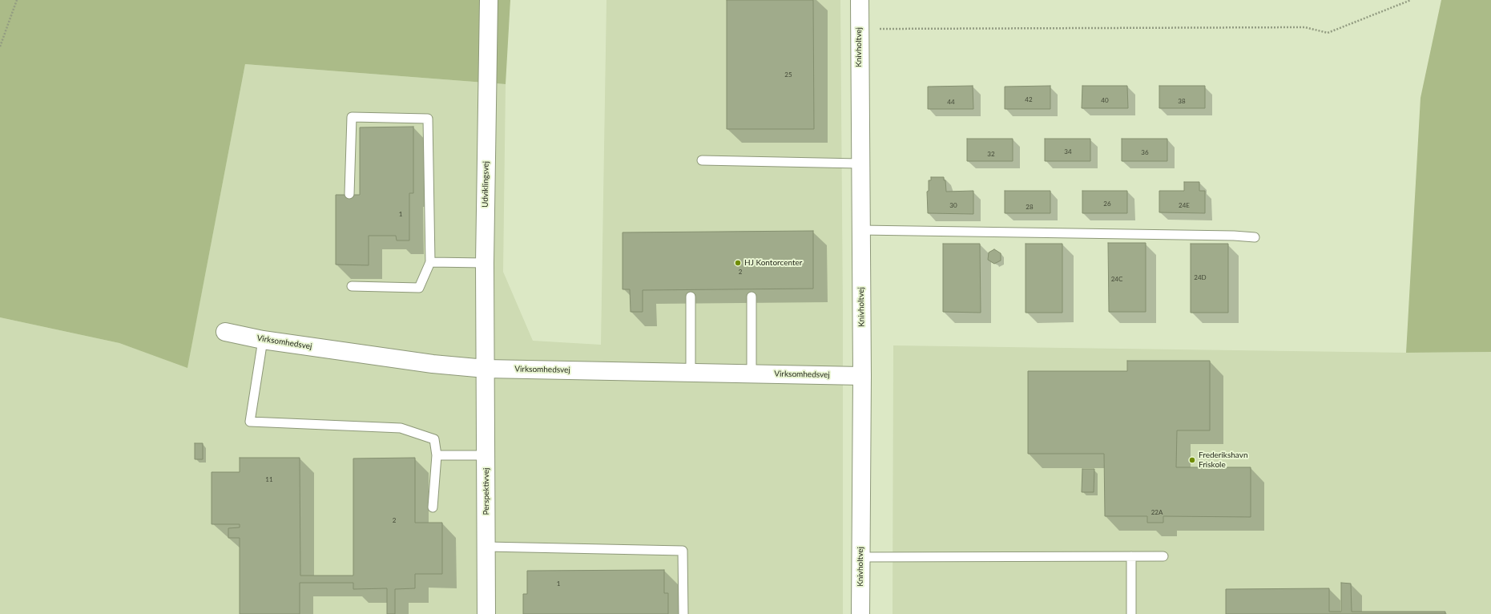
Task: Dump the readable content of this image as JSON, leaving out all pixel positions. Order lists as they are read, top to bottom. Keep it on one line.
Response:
{"streets":{"street":["Knivholtvej","Udviklingsvej","Virksomhedsvej","Perspektivvej"]},"crossings":[["Knivholtvej","Virksomhedsvej"],["Udviklingsvej","Virksomhedsvej"],["Udviklingsvej","Perspektivvej"],["Virksomhedsvej","Perspektivvej"]],"places":["HJ Kontorcenter","Frederikshavn Friskole"],"house_numbers":["25","42","40","38","44","34","36","32","26","30","24E","28","1","2","24D","24C","11","22A","2","1"]}
